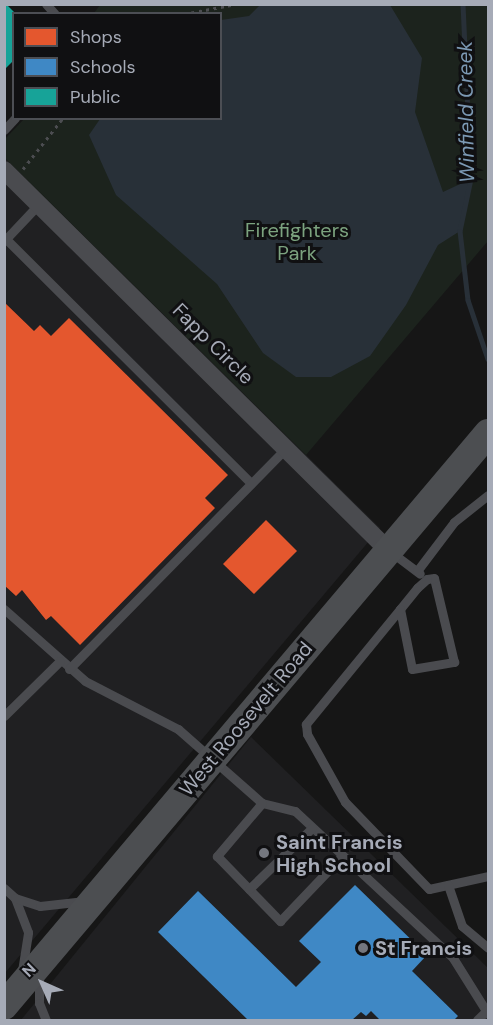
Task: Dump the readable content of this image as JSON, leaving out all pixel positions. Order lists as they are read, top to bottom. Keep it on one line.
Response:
{"streets":{"main road":["West Roosevelt Road"],"street":["Fapp Circle"]},"crossings":[["Fapp Circle","West Roosevelt Road"]],"water":["Winfield Creek"],"parks":["Firefighters Park"],"places":["Saint Francis High School","St Francis"],"legend":["Shops","Schools","Public"],"north":"top left"}
